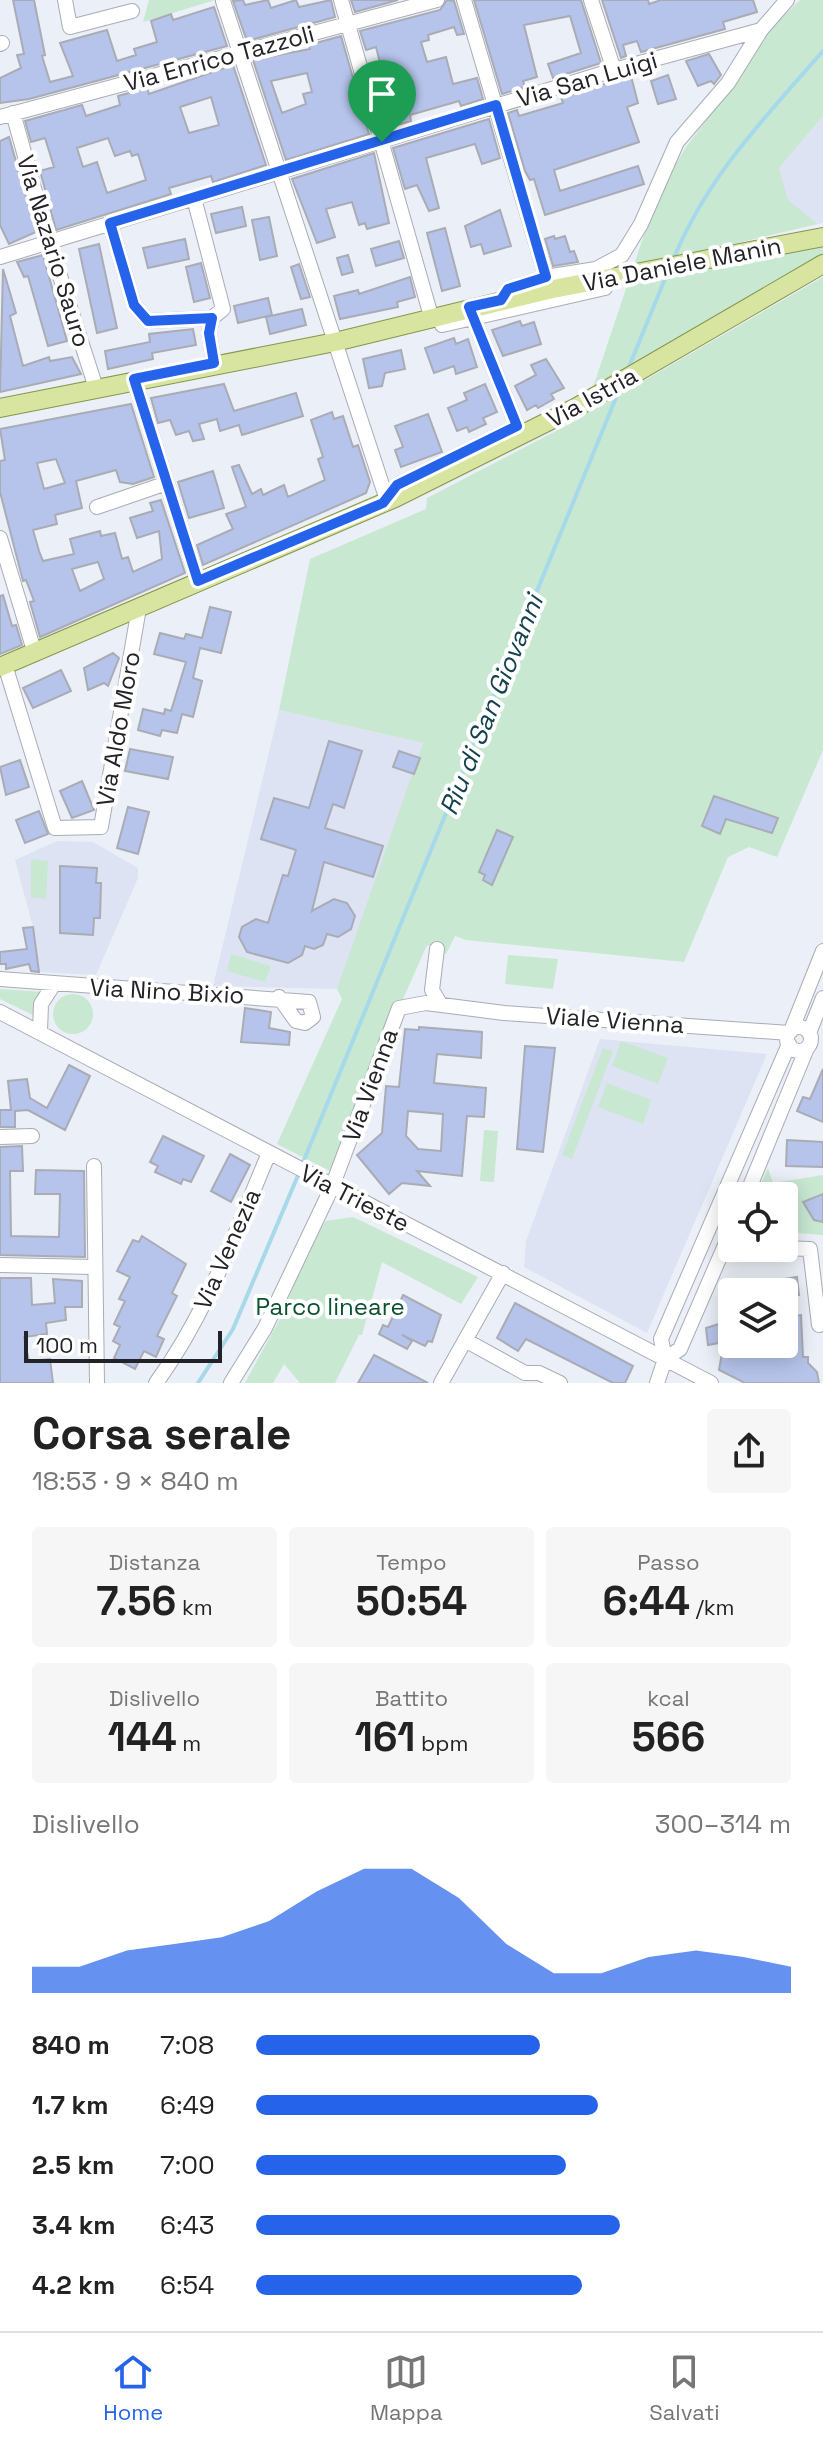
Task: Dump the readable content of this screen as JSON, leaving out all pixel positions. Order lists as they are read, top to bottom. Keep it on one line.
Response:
{"streets":{"main road":["Via Daniele Manin","Via Istria"],"street":["Via Enrico Tazzoli","Via San Luigi","Via Nazario Sauro","Via Aldo Moro","Via Nino Bixio","Viale Vienna","Via Vienna","Via Trieste","Via Venezia"]},"crossings":[["Via Enrico Tazzoli","Via Nazario Sauro"],["Via San Luigi","Via Nazario Sauro"],["Via Nazario Sauro","Via Daniele Manin"],["Via Istria","Via Aldo Moro"],["Via Nino Bixio","Via Trieste"],["Viale Vienna","Via Vienna"],["Via Vienna","Via Trieste"],["Via Trieste","Via Venezia"]],"water":["Riu di San Giovanni"],"parks":["Parco lineare"],"scale_bar":"100 m","page":{"scale":"100 m","heading":["Corsa serale","18:53 · 9 × 840 m"],"stats":[["Distanza","7.56 km"],["Tempo","50:54"],["Passo","6:44 /km"],["Dislivello","144 m"],["Battito","161 bpm"],["kcal","566"]],"chart":["Dislivello","300–314 m"],"list":[{"name":"840 m","note":"7:08"},{"name":"1.7 km","note":"6:49"},{"name":"2.5 km","note":"7:00"},{"name":"3.4 km","note":"6:43"},{"name":"4.2 km","note":"6:54"}],"tabs":["Home","Mappa","Salvati"]}}
